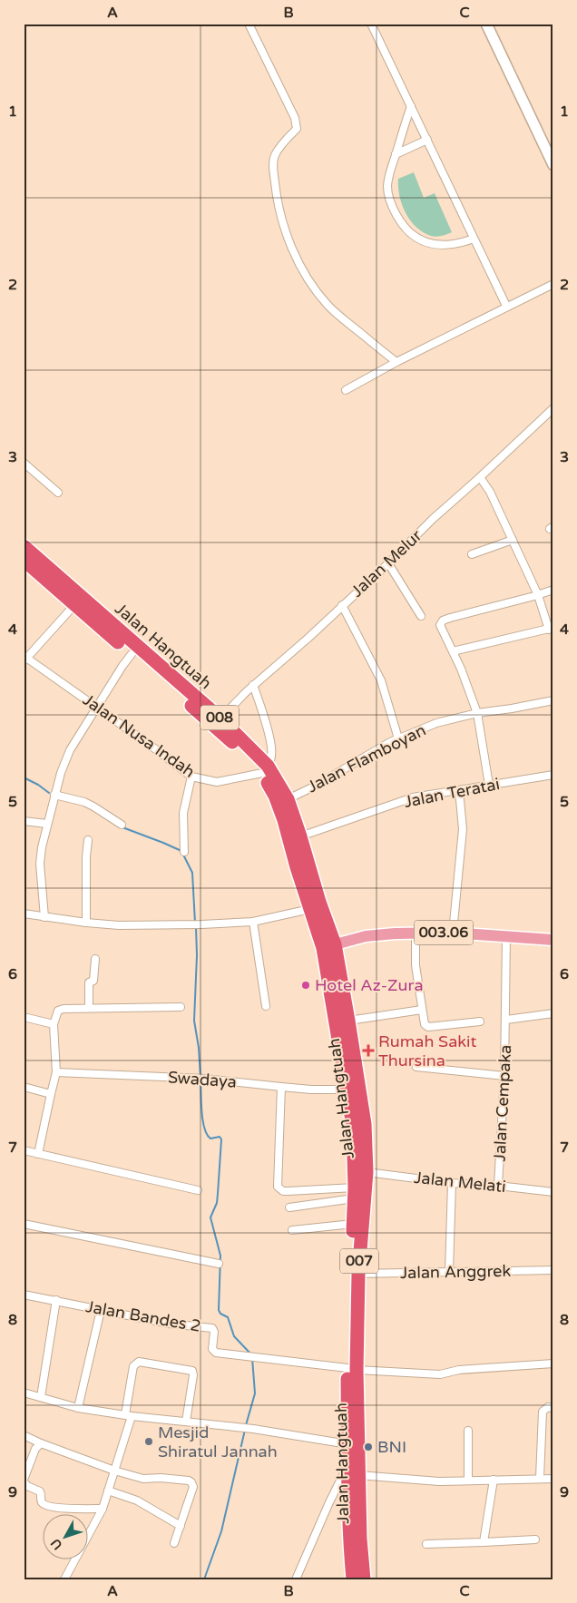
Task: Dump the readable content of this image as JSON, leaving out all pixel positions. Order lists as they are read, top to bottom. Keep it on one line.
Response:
{"streets":{"highway":["Jalan Hangtuah","008","007"],"main road":["003.06"],"street":["Jalan Melur","Jalan Nusa Indah","Jalan Flamboyan","Jalan Teratai","Swadaya","Jalan Cempaka","Jalan Melati","Jalan Anggrek","Jalan Bandes 2"]},"crossings":[["Jalan Melur","Jalan Hangtuah"],["Jalan Hangtuah","Jalan Nusa Indah"],["Jalan Hangtuah","Jalan Flamboyan"],["Jalan Hangtuah","Jalan Teratai"],["Jalan Hangtuah","003.06"],["Jalan Hangtuah","Swadaya"],["Jalan Hangtuah","Jalan Melati"],["Jalan Hangtuah","Jalan Anggrek"],["Jalan Hangtuah","Jalan Bandes 2"],["003.06","Jalan Cempaka"],["Jalan Cempaka","Jalan Melati"]],"places":{"other":["Hotel Az-Zura","Mesjid Shiratul Jannah","BNI"],"health":["Rumah Sakit Thursina"]},"north":"bottom left","grid":{"columns":["A","B","C"],"rows":["1","2","3","4","5","6","7","8","9"]}}
